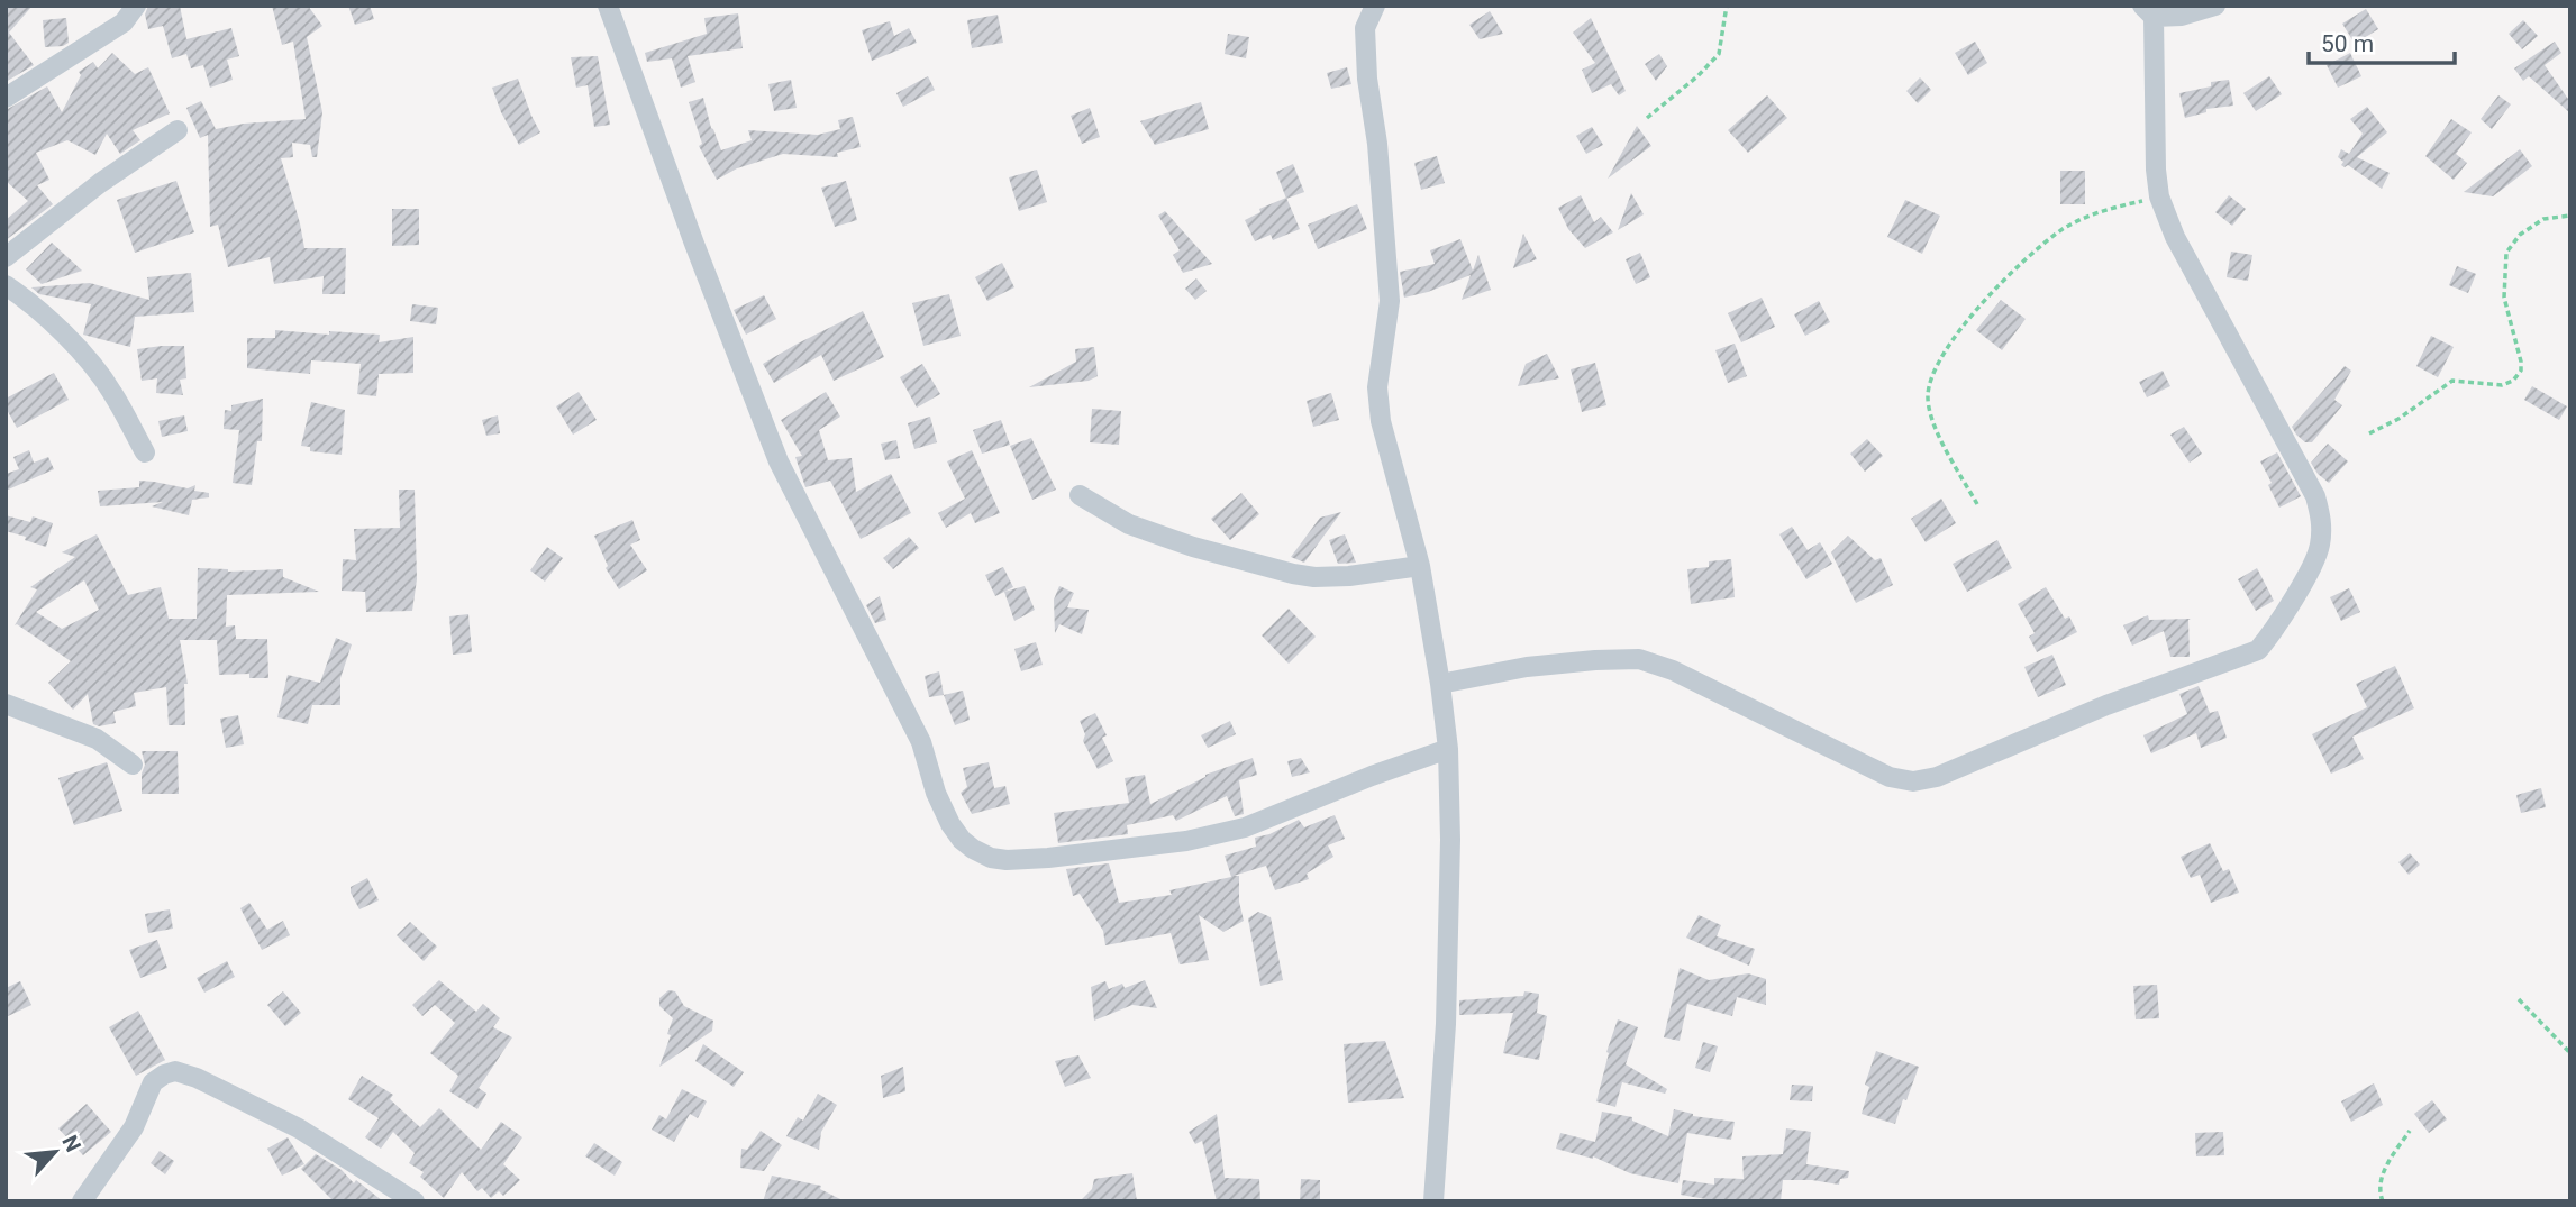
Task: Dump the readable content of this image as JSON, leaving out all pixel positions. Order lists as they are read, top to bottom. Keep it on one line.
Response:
{"scale_bar":"50 m","north":"top right"}
